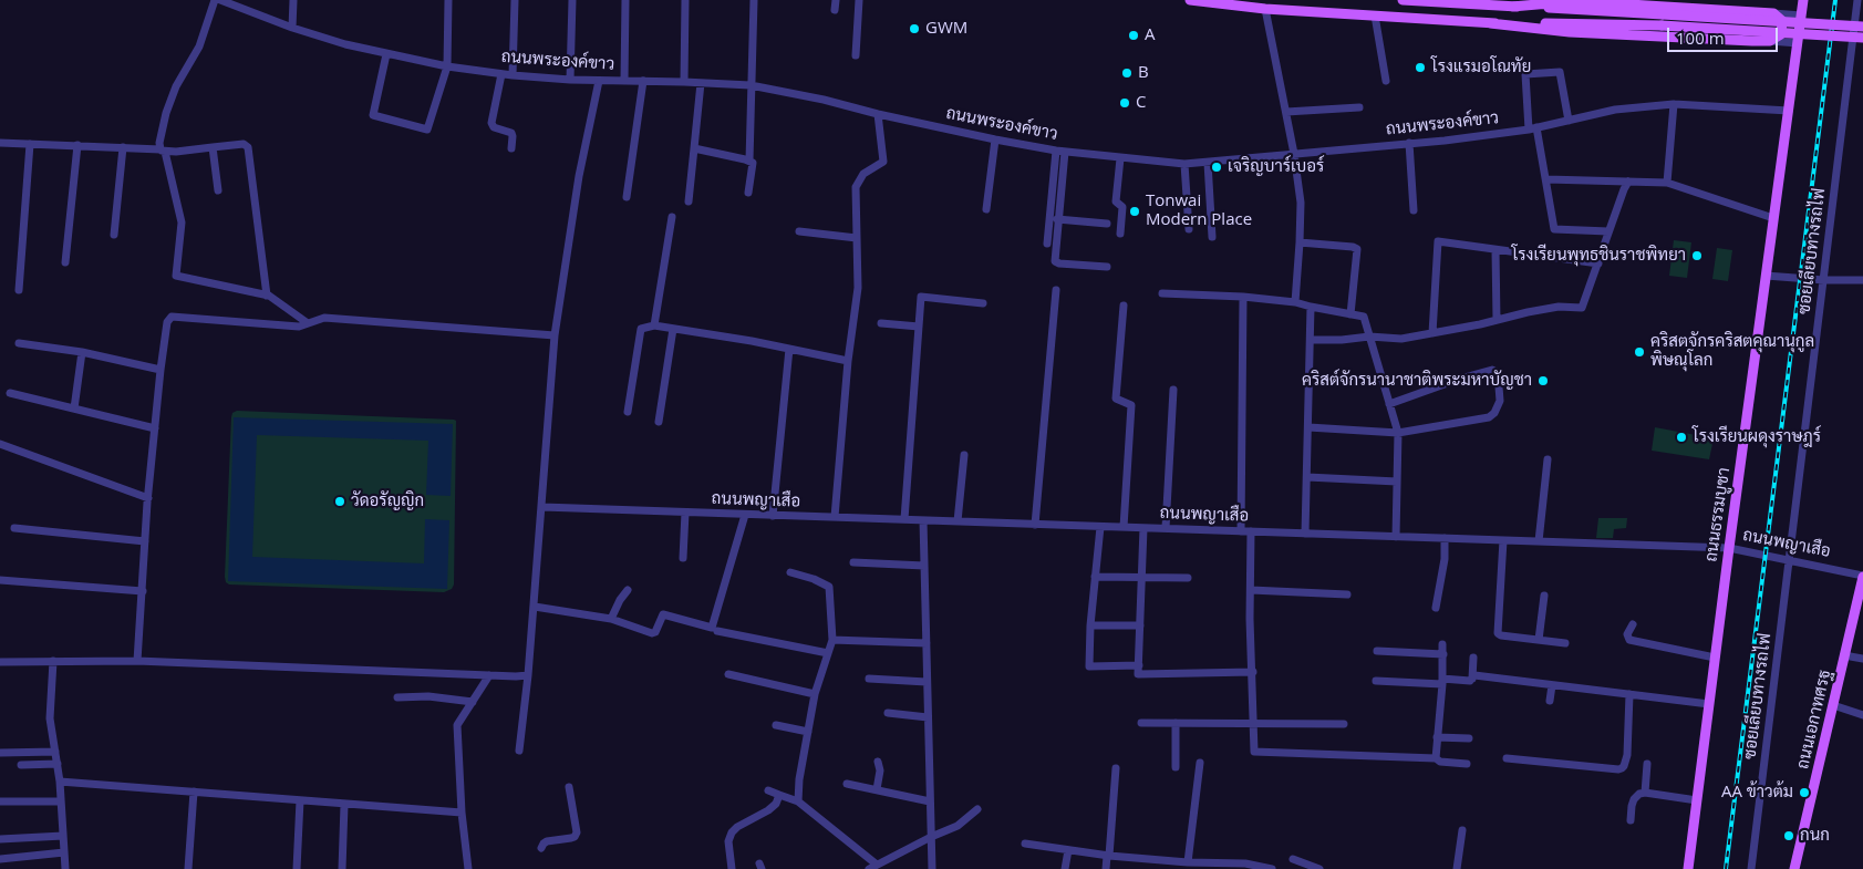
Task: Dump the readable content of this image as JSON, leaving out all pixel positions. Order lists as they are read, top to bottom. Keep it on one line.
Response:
{"streets":{"main road":["ถนนธรรมบูชา","ถนนเอกาทศรฐ"],"street":["ถนนพระองค์ขาว","ซอยเลียบทางรถไฟ","ถนนพญาเสือ"]},"crossings":[["ถนนพระองค์ขาว","ถนนธรรมบูชา"],["ซอยเลียบทางรถไฟ","ถนนพญาเสือ"],["ถนนพญาเสือ","ถนนธรรมบูชา"],["ถนนพญาเสือ","ถนนเอกาทศรฐ"]],"places":["GWM","A","โรงแรมอโณทัย","B","C","เจริญบาร์เบอร์","Tonwai Modern Place","โรงเรียนพุทธชินราชพิทยา","คริสตจักรคริสตคุณานุกูล พิษณุโลก","คริสต์จักรนานาชาติพระมหาบัญชา","โรงเรียนผดุงราษฎร์","วัดอรัญญิก","AA ข้าวต้ม","กนก"],"scale_bar":"100 m"}
